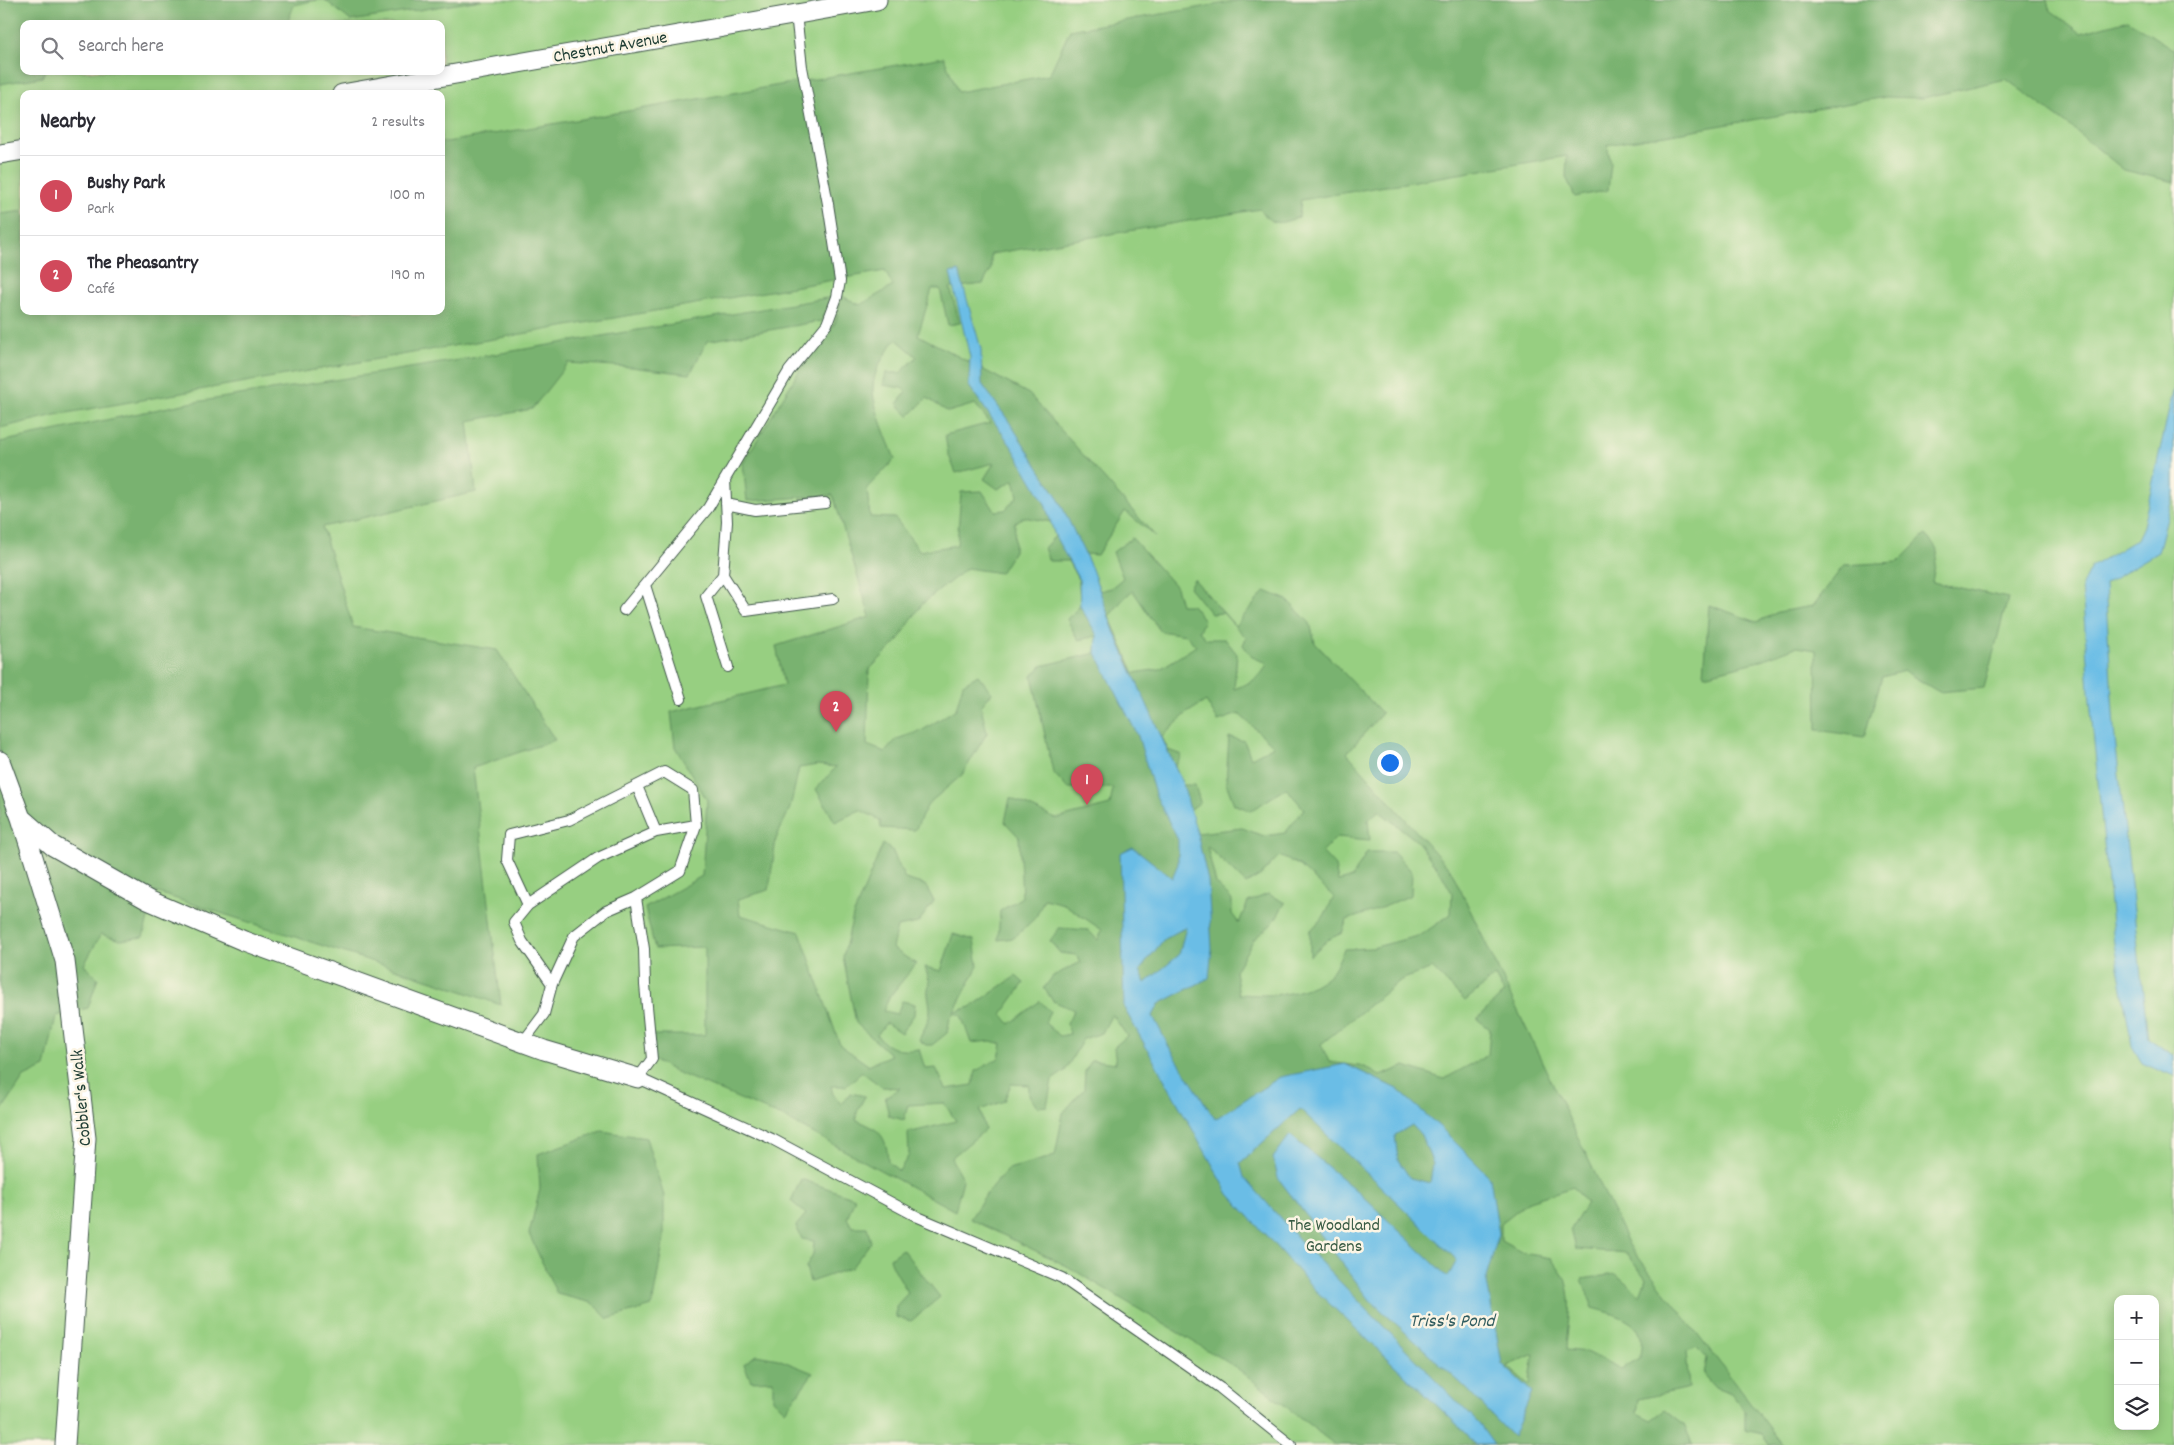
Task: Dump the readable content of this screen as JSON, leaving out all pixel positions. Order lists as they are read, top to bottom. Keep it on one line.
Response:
{"streets":{"street":["Chestnut Avenue","Cobbler's Walk"]},"water":["Triss's Pond"],"parks":["The Woodland Gardens"],"page":{"search":"Search here","heading":["Nearby","2 results"],"list":[{"mark":"1","name":"Bushy Park","note":"Park","value":"100 m"},{"mark":"2","name":"The Pheasantry","note":"Café","value":"190 m"}],"pins":["2","1"],"map_buttons":["+","−"]}}
